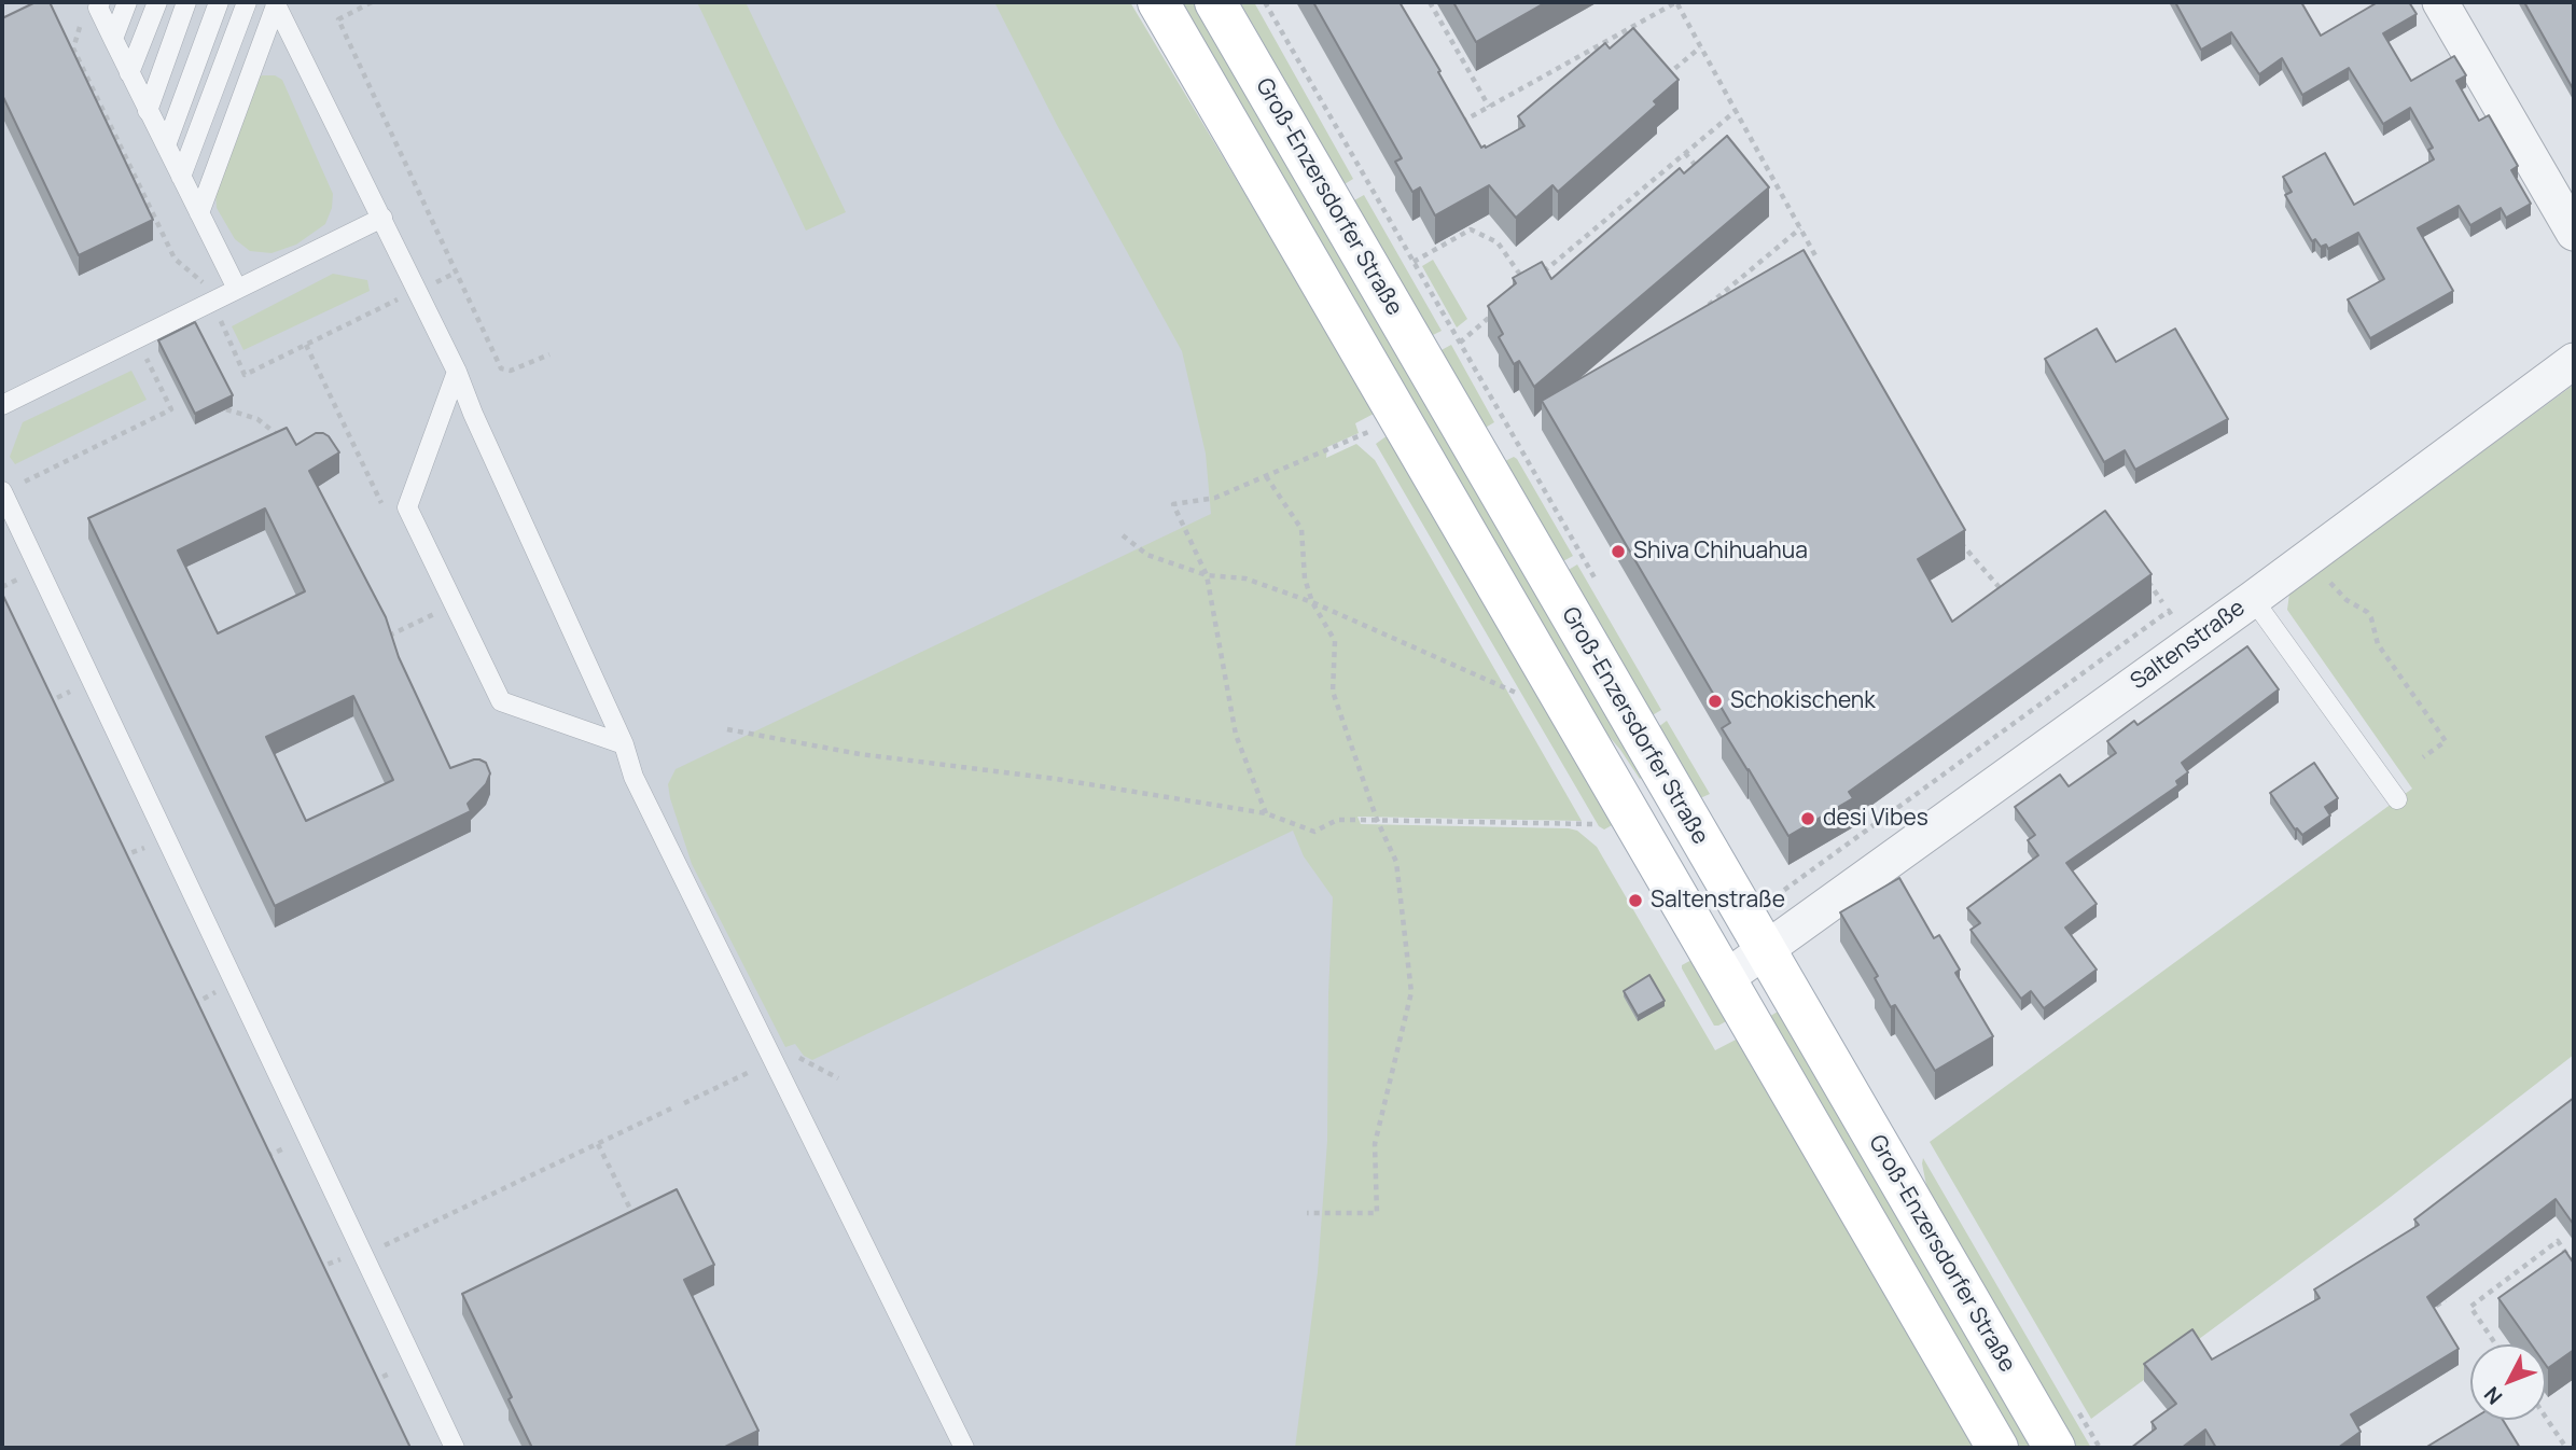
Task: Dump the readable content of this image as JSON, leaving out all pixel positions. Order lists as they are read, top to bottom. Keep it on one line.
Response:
{"streets":{"main road":["Groß-Enzersdorfer Straße"],"street":["Saltenstraße"]},"crossings":[["Groß-Enzersdorfer Straße","Saltenstraße"]],"places":["Shiva Chihuahua","Schokischenk","desi Vibes","Saltenstraße"],"north":"bottom left"}
